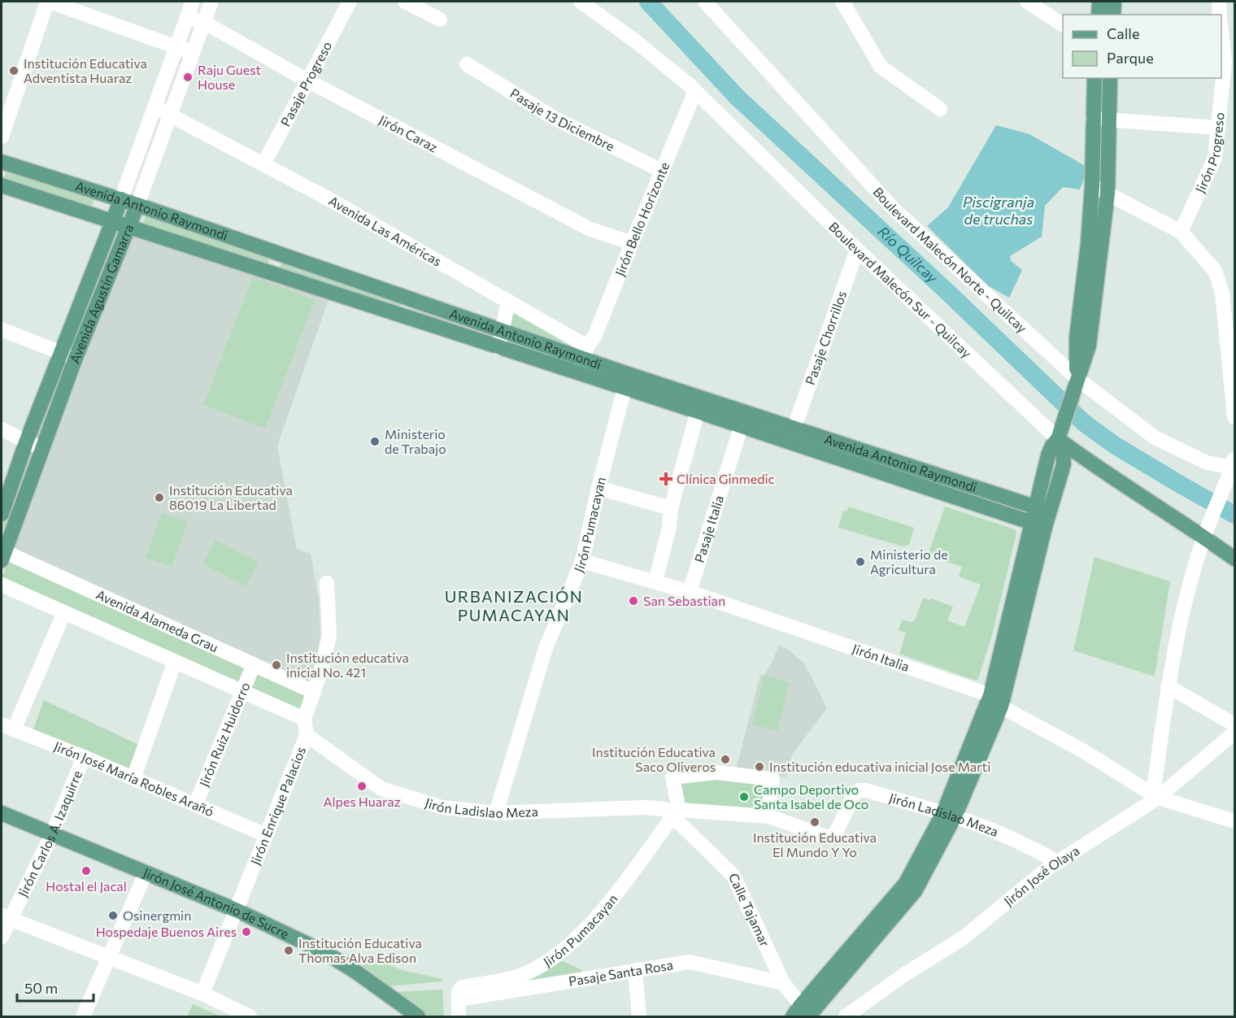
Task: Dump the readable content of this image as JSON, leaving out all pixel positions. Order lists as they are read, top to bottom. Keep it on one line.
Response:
{"streets":{"main road":["Avenida Antonio Raymondi","Boulevard Malecón Sur - Quilcay","Avenida Agustín Gamarra","Jirón José Antonio de Sucre"],"street":["Pasaje Progreso","Pasaje 13 Diciembre","Jirón Caraz","Jirón Progreso","Jirón Bello Horizonte","Avenida Las Américas","Boulevard Malecón Norte - Quilcay","Pasaje Chorrillos","Jirón Pumacayan","Pasaje Italia","Avenida Alameda Grau","Jirón Italia","Jirón Ruiz Huidorro","Jirón José María Robles Arañó","Jirón Enrique Palacios","Jirón Ladislao Meza","Jirón Carlos A. Izaquirre","Jirón José Olaya","Calle Tajamar","Pasaje Santa Rosa"]},"crossings":[["Pasaje Progreso","Jirón Caraz"],["Pasaje Progreso","Avenida Las Américas"],["Pasaje 13 Diciembre","Jirón Bello Horizonte"],["Jirón Caraz","Jirón Bello Horizonte"],["Jirón Caraz","Avenida Agustín Gamarra"],["Avenida Antonio Raymondi","Jirón Bello Horizonte"],["Avenida Antonio Raymondi","Avenida Las Américas"],["Avenida Antonio Raymondi","Avenida Agustín Gamarra"],["Avenida Antonio Raymondi","Pasaje Chorrillos"],["Avenida Antonio Raymondi","Jirón Pumacayan"],["Avenida Antonio Raymondi","Pasaje Italia"],["Jirón Bello Horizonte","Avenida Las Américas"],["Jirón Bello Horizonte","Boulevard Malecón Sur - Quilcay"],["Avenida Las Américas","Avenida Agustín Gamarra"],["Boulevard Malecón Sur - Quilcay","Pasaje Chorrillos"],["Avenida Agustín Gamarra","Avenida Alameda Grau"],["Jirón Pumacayan","Jirón Italia"],["Jirón Pumacayan","Jirón Ladislao Meza"],["Jirón Pumacayan","Calle Tajamar"],["Jirón Pumacayan","Pasaje Santa Rosa"],["Pasaje Italia","Jirón Italia"],["Avenida Alameda Grau","Jirón Ruiz Huidorro"],["Jirón Italia","Jirón José Olaya"],["Jirón Ruiz Huidorro","Jirón José María Robles Arañó"],["Jirón José María Robles Arañó","Jirón Enrique Palacios"],["Jirón José María Robles Arañó","Jirón Carlos A. Izaquirre"],["Jirón Enrique Palacios","Jirón Ladislao Meza"],["Jirón Enrique Palacios","Jirón José Antonio de Sucre"],["Jirón Ladislao Meza","Jirón José Olaya"],["Jirón Ladislao Meza","Calle Tajamar"],["Jirón Carlos A. Izaquirre","Jirón José Antonio de Sucre"],["Calle Tajamar","Pasaje Santa Rosa"]],"districts":["URBANIZACIÓN PUMACAYAN"],"water":["Piscigranja de truchas","Río Quilcay"],"places":{"other":["Institución Educativa Adventista Huaraz","Raju Guest House","Ministerio de Trabajo","Institución Educativa 86019 La Libertad","Ministerio de Agricultura","San Sebastian","Institución educativa inicial No. 421","Institución Educativa Saco Oliveros","Institución educativa inicial Jose Marti","Alpes Huaraz","Campo Deportivo Santa Isabel de Oco","Institución Educativa El Mundo Y Yo","Hostal el Jacal","Osinergmin","Hospedaje Buenos Aires","Institución Educativa Thomas Alva Edison"],"health":["Clínica Ginmedic"]},"legend":["Calle","Parque"],"scale_bar":"50 m"}
